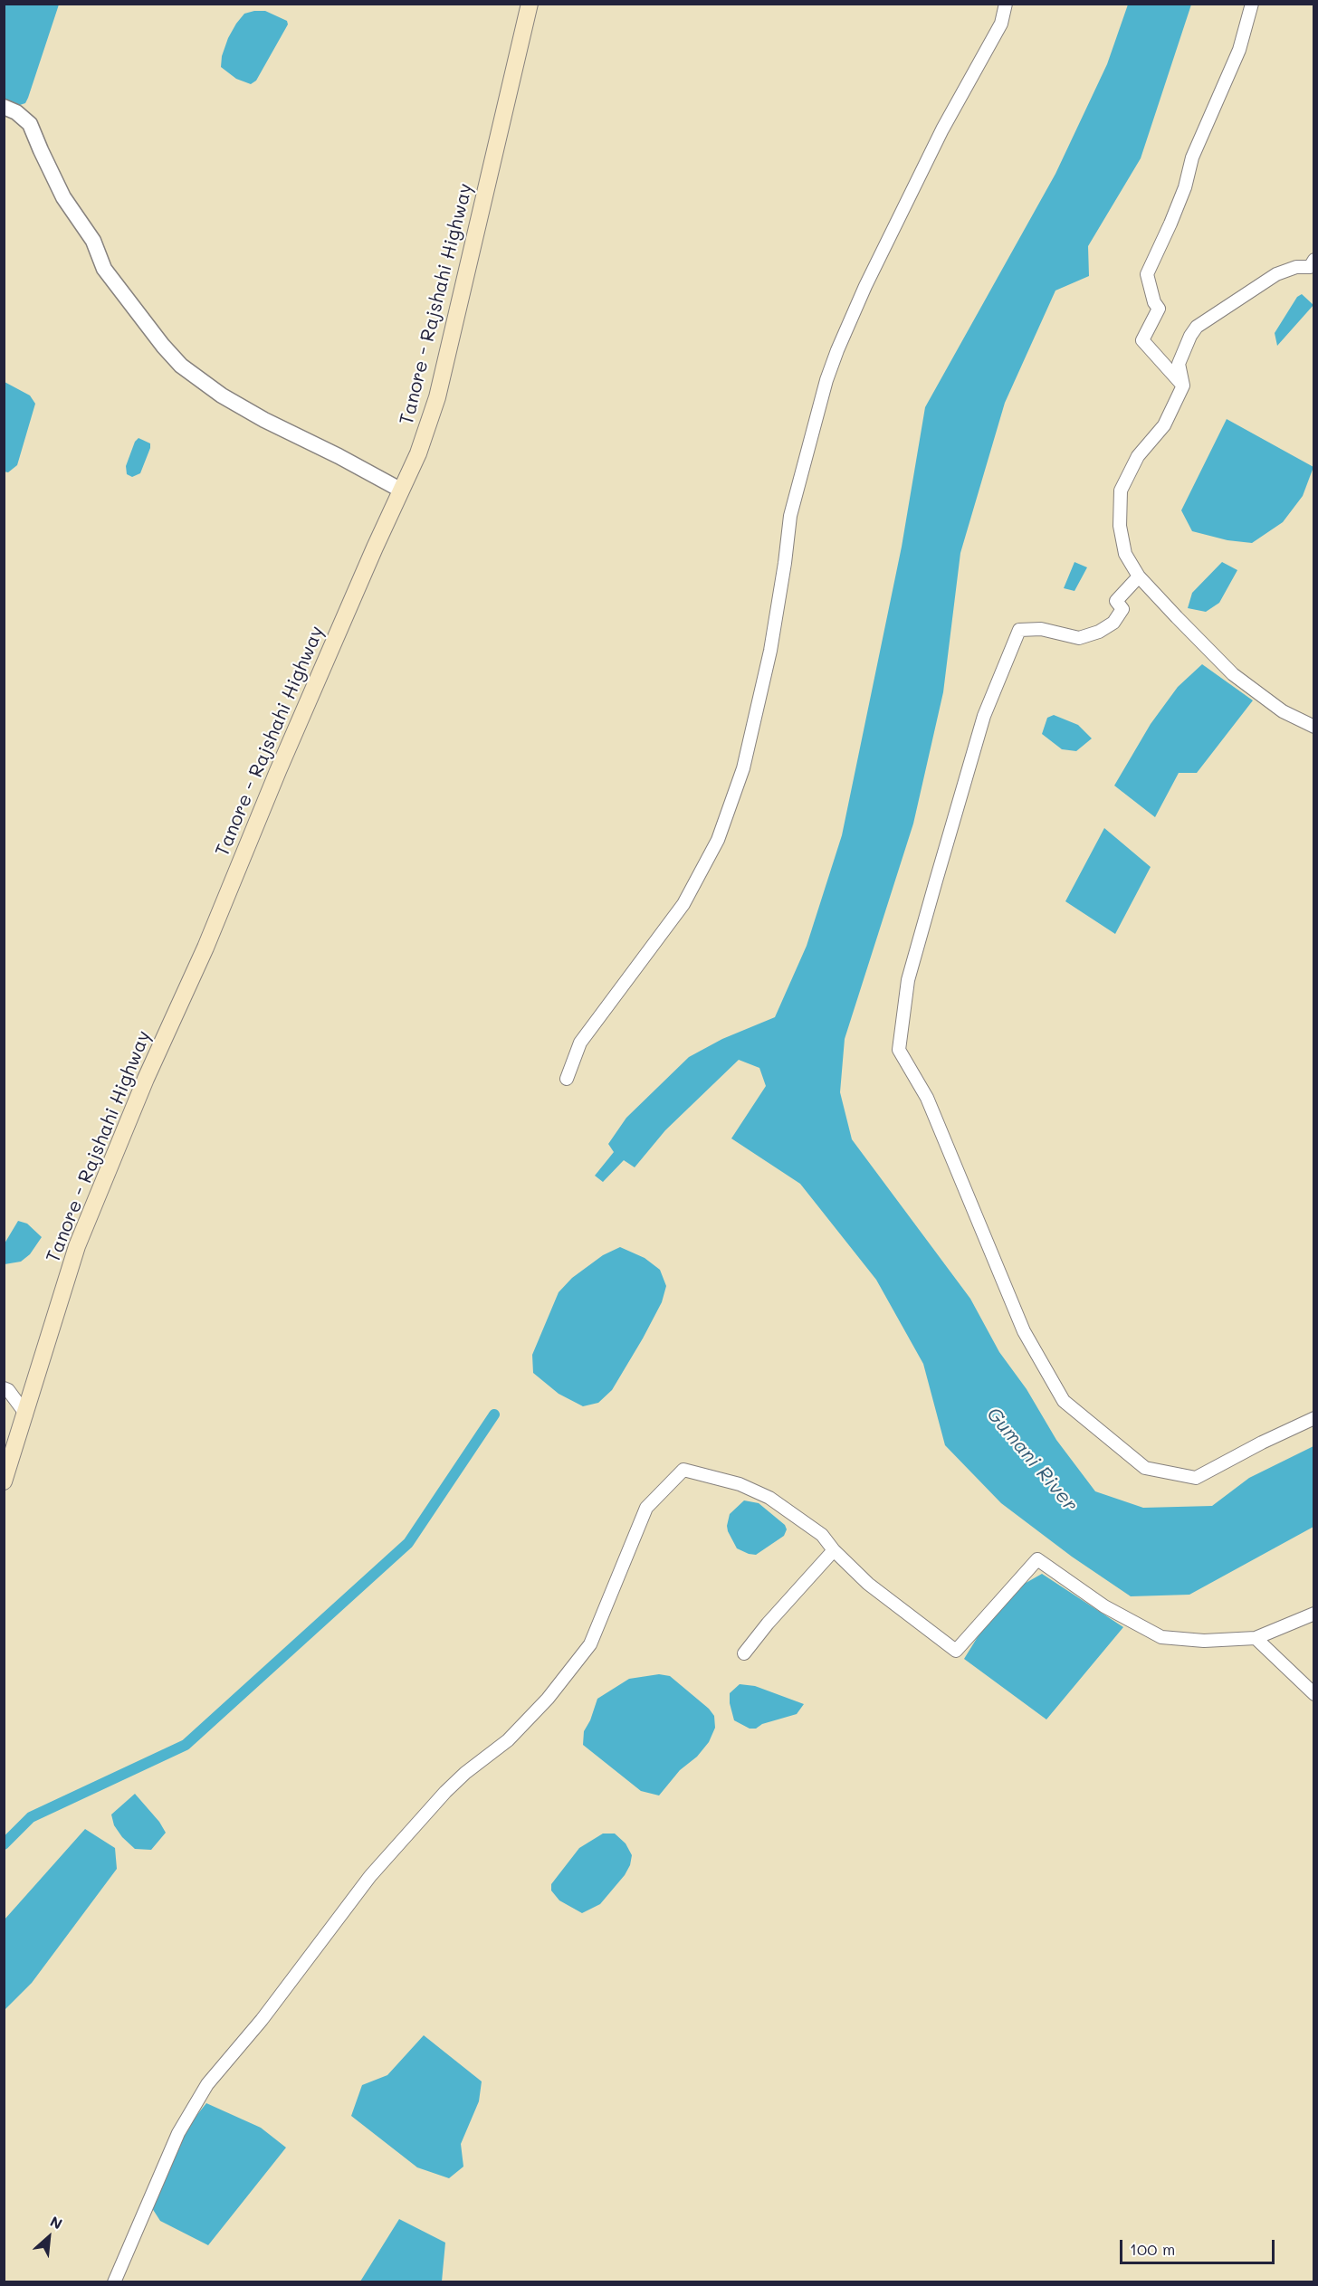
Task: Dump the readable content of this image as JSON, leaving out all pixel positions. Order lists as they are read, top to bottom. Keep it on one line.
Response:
{"streets":{"main road":["Tanore - Rajshahi Highway"]},"water":["Gumani River"],"scale_bar":"100 m","north":"top right"}
